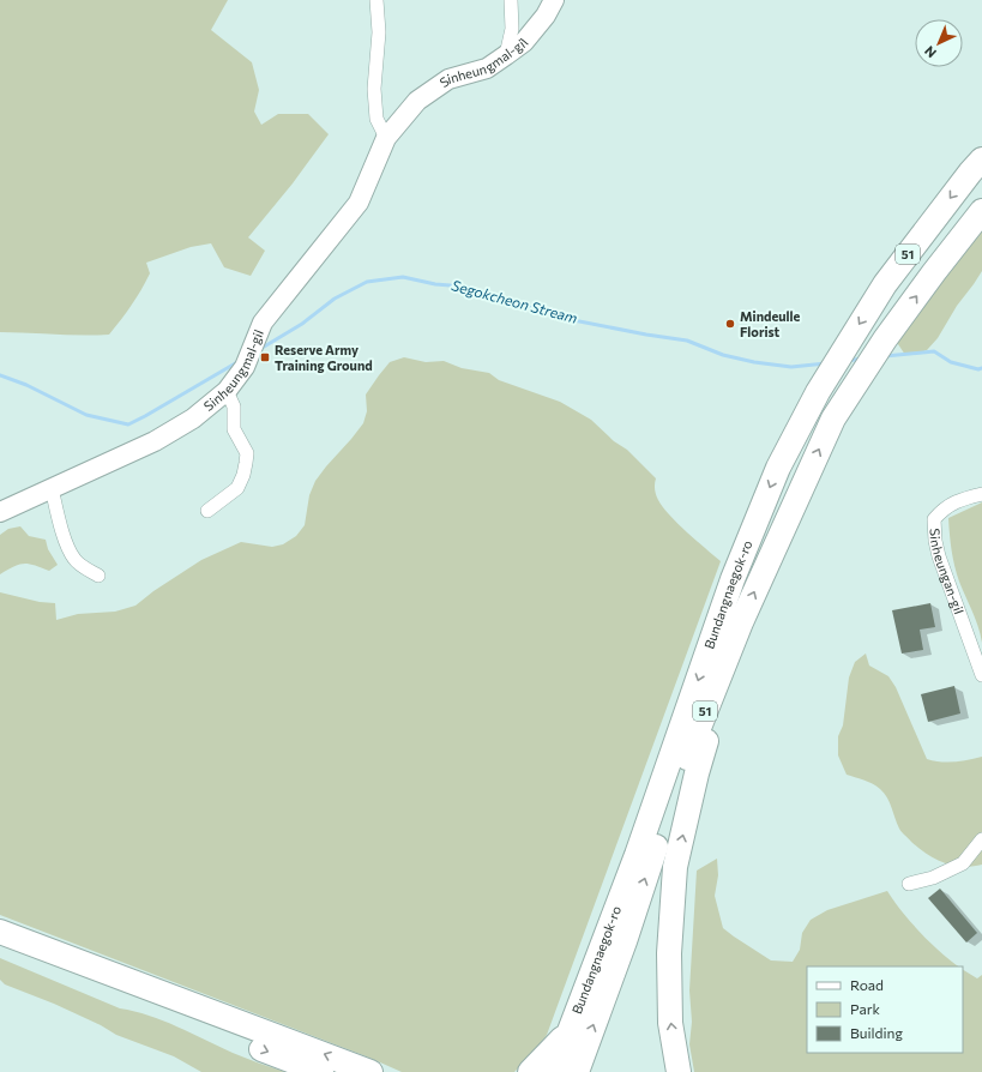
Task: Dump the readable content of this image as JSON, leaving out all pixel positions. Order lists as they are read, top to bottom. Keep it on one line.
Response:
{"streets":{"highway":["51","Bundangnaegok-ro"],"street":["Sinheungmal-gil","Sinheungan-gil"]},"water":["Segokcheon Stream"],"places":{"other":["Mindeulle Florist"],"transit":["Reserve Army Training Ground"]},"legend":["Road","Park","Building"],"north":"bottom left"}
